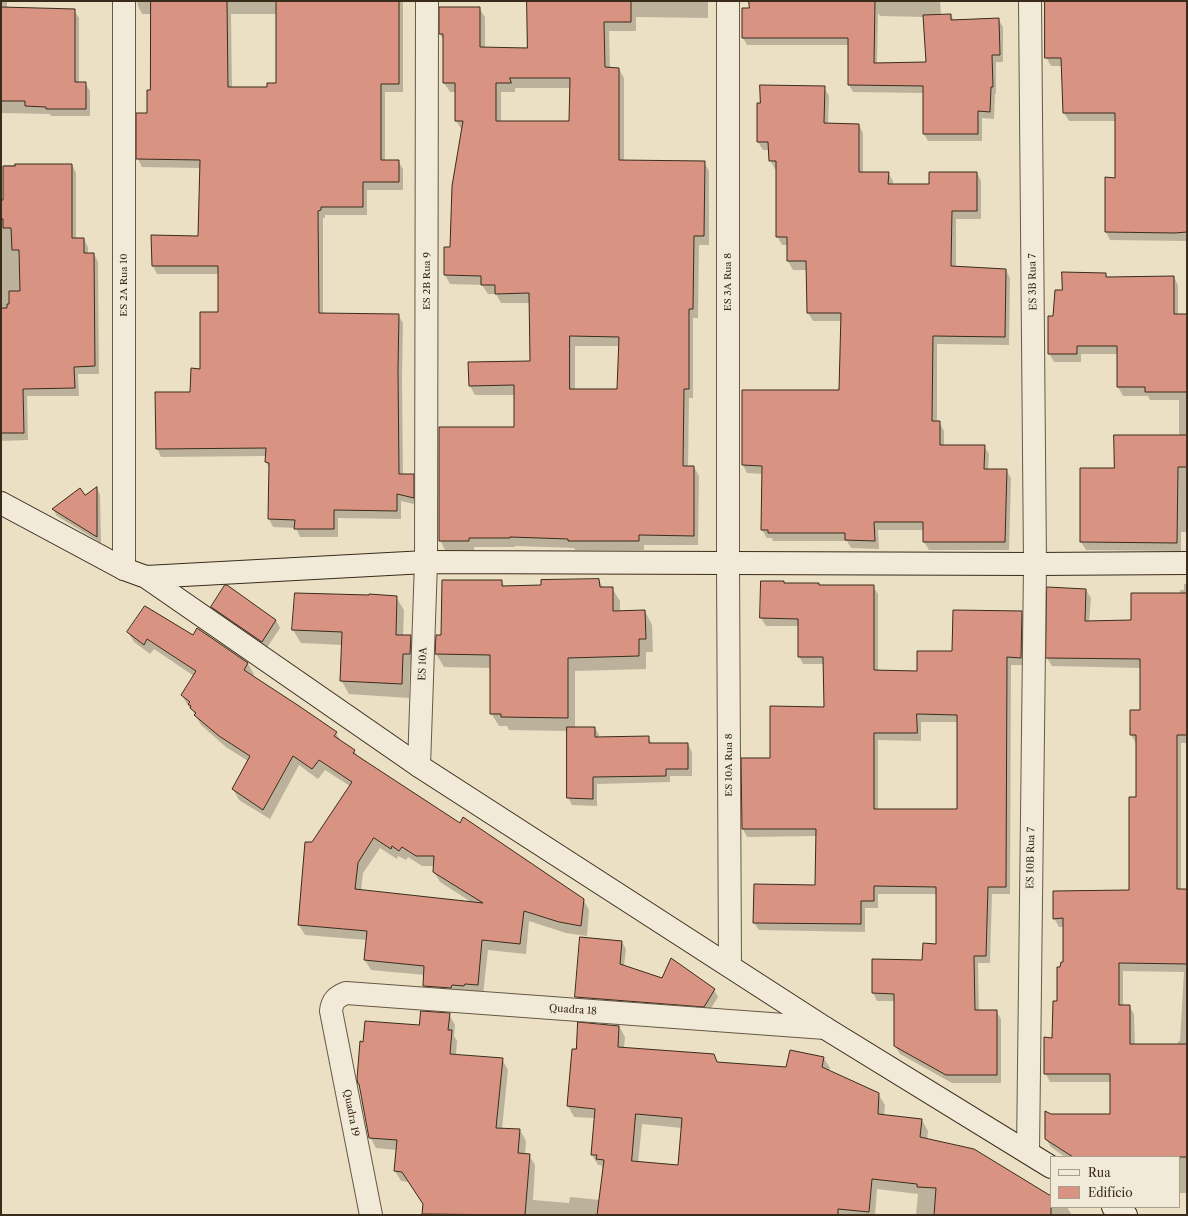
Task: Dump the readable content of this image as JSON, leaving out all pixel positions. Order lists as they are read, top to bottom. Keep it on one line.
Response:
{"streets":{"street":["ES 2B Rua 9","ES 3A Rua 8","ES 3B Rua 7","ES 2A Rua 10","ES 10A","ES 10A Rua 8","ES 10B Rua 7","Quadra 18","Quadra 19"]},"crossings":[["ES 2B Rua 9","ES 10A"],["ES 3A Rua 8","ES 10A Rua 8"],["ES 3B Rua 7","ES 10B Rua 7"],["Quadra 18","Quadra 19"]],"legend":["Rua","Edifício"]}
